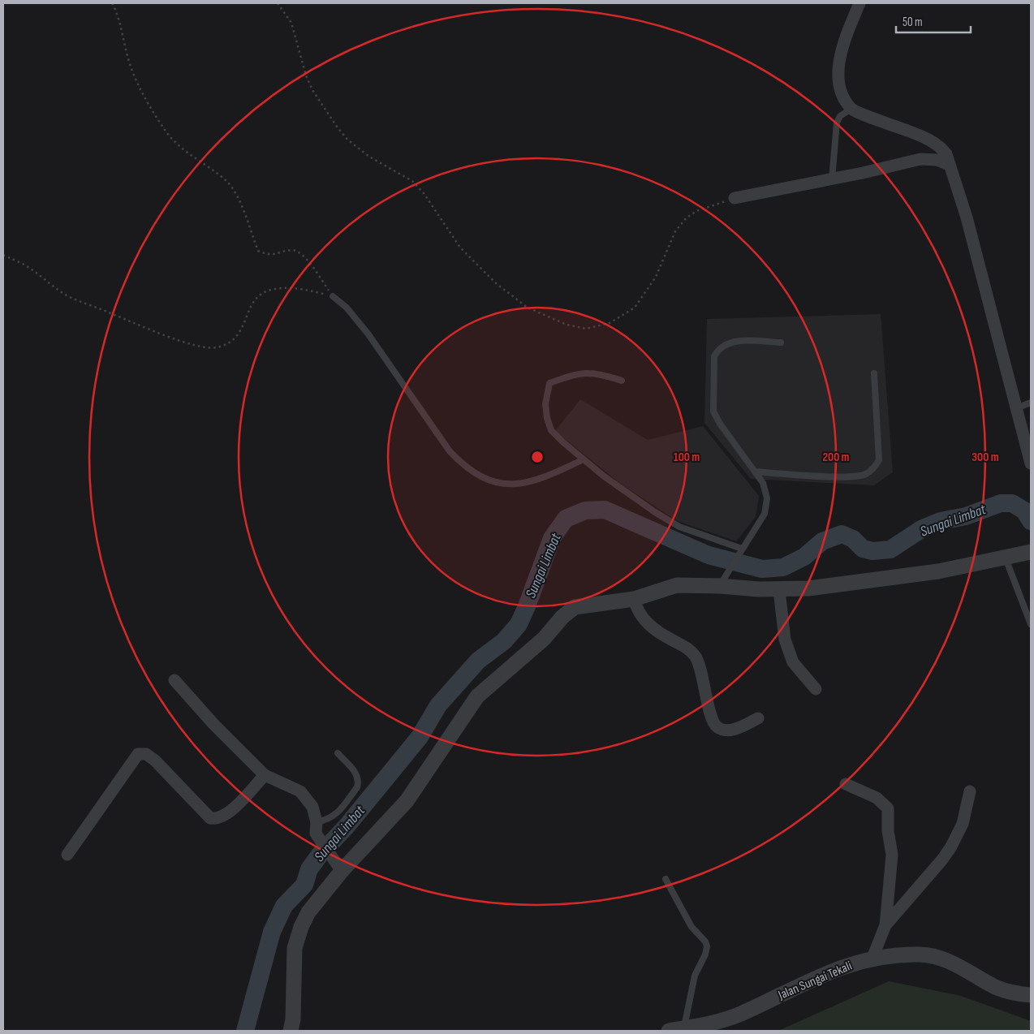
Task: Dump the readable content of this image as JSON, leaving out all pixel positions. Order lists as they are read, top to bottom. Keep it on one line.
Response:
{"streets":{"street":["Jalan Sungai Tekali"]},"water":["Sungai Limbat"],"scale_bar":"50 m","rings":["100 m","200 m","300 m"]}
